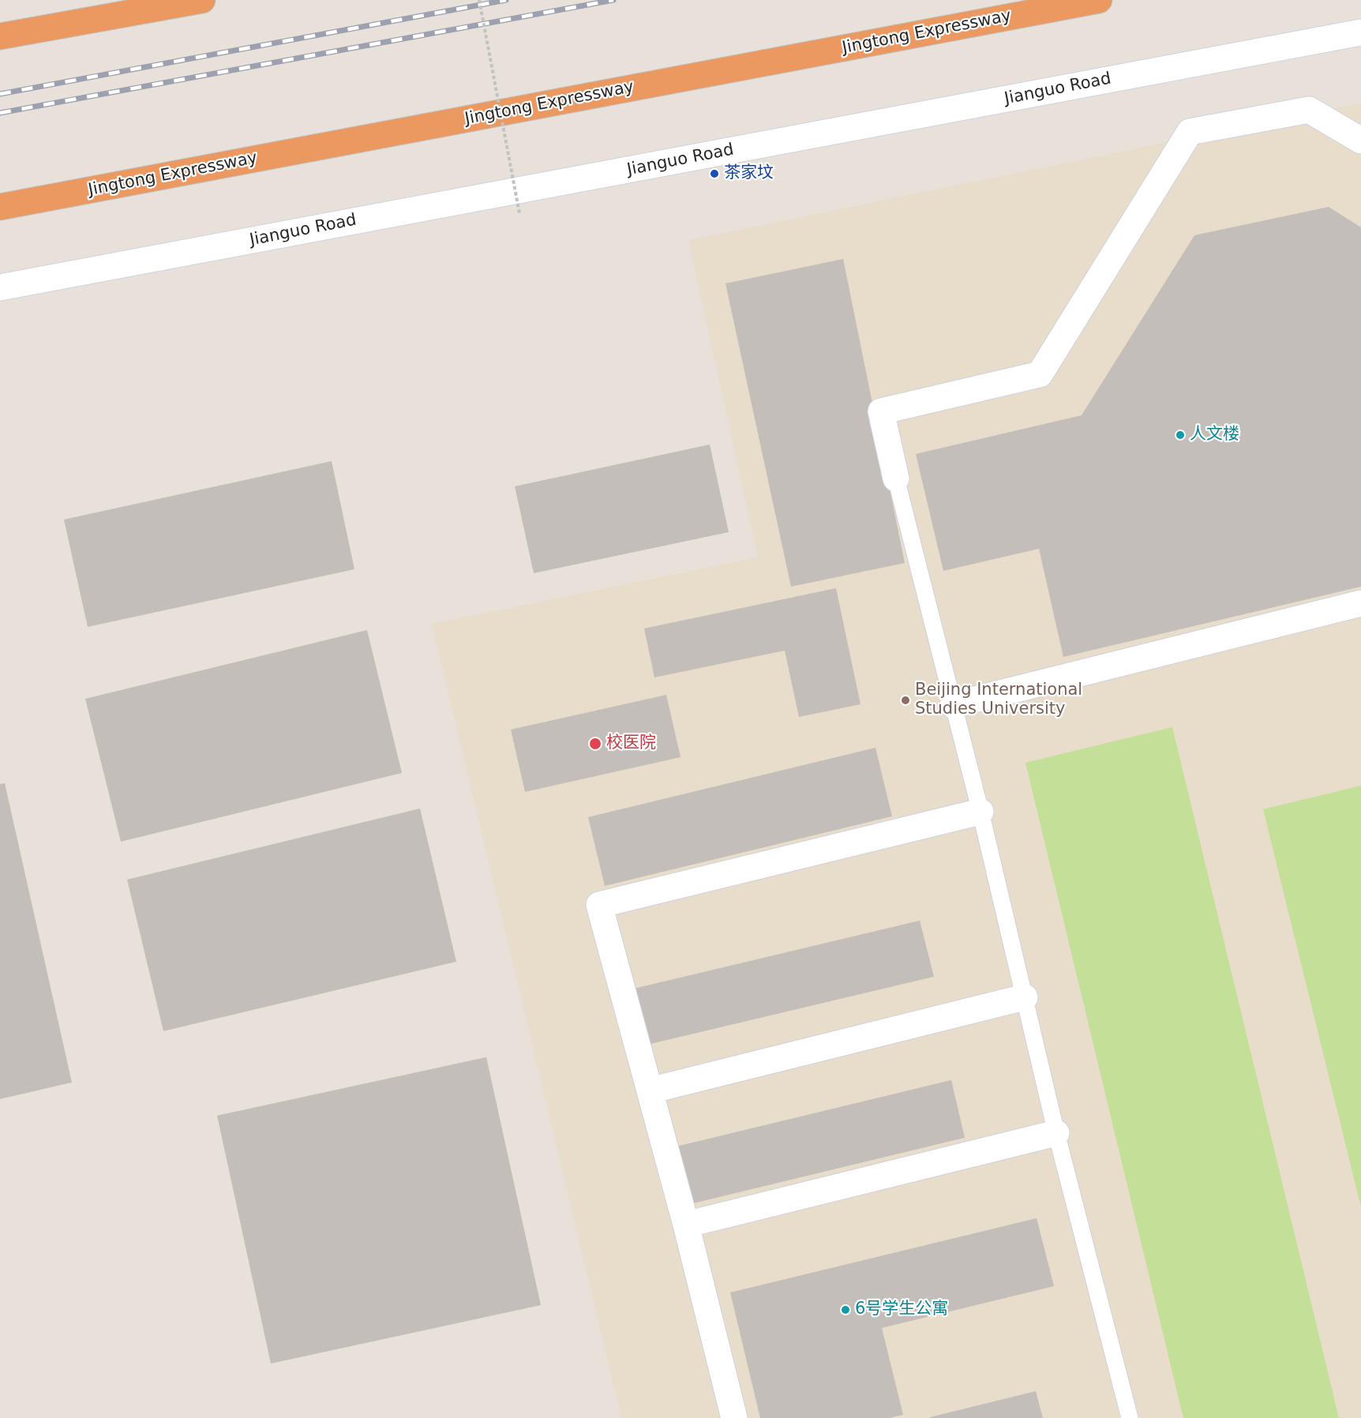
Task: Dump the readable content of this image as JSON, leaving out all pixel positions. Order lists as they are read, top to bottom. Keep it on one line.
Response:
{"streets":{"highway":["Jingtong Expressway"],"street":["Jianguo Road"]},"places":["茶家坟","人文楼","Beijing International Studies University","校医院","6号学生公寓"]}
